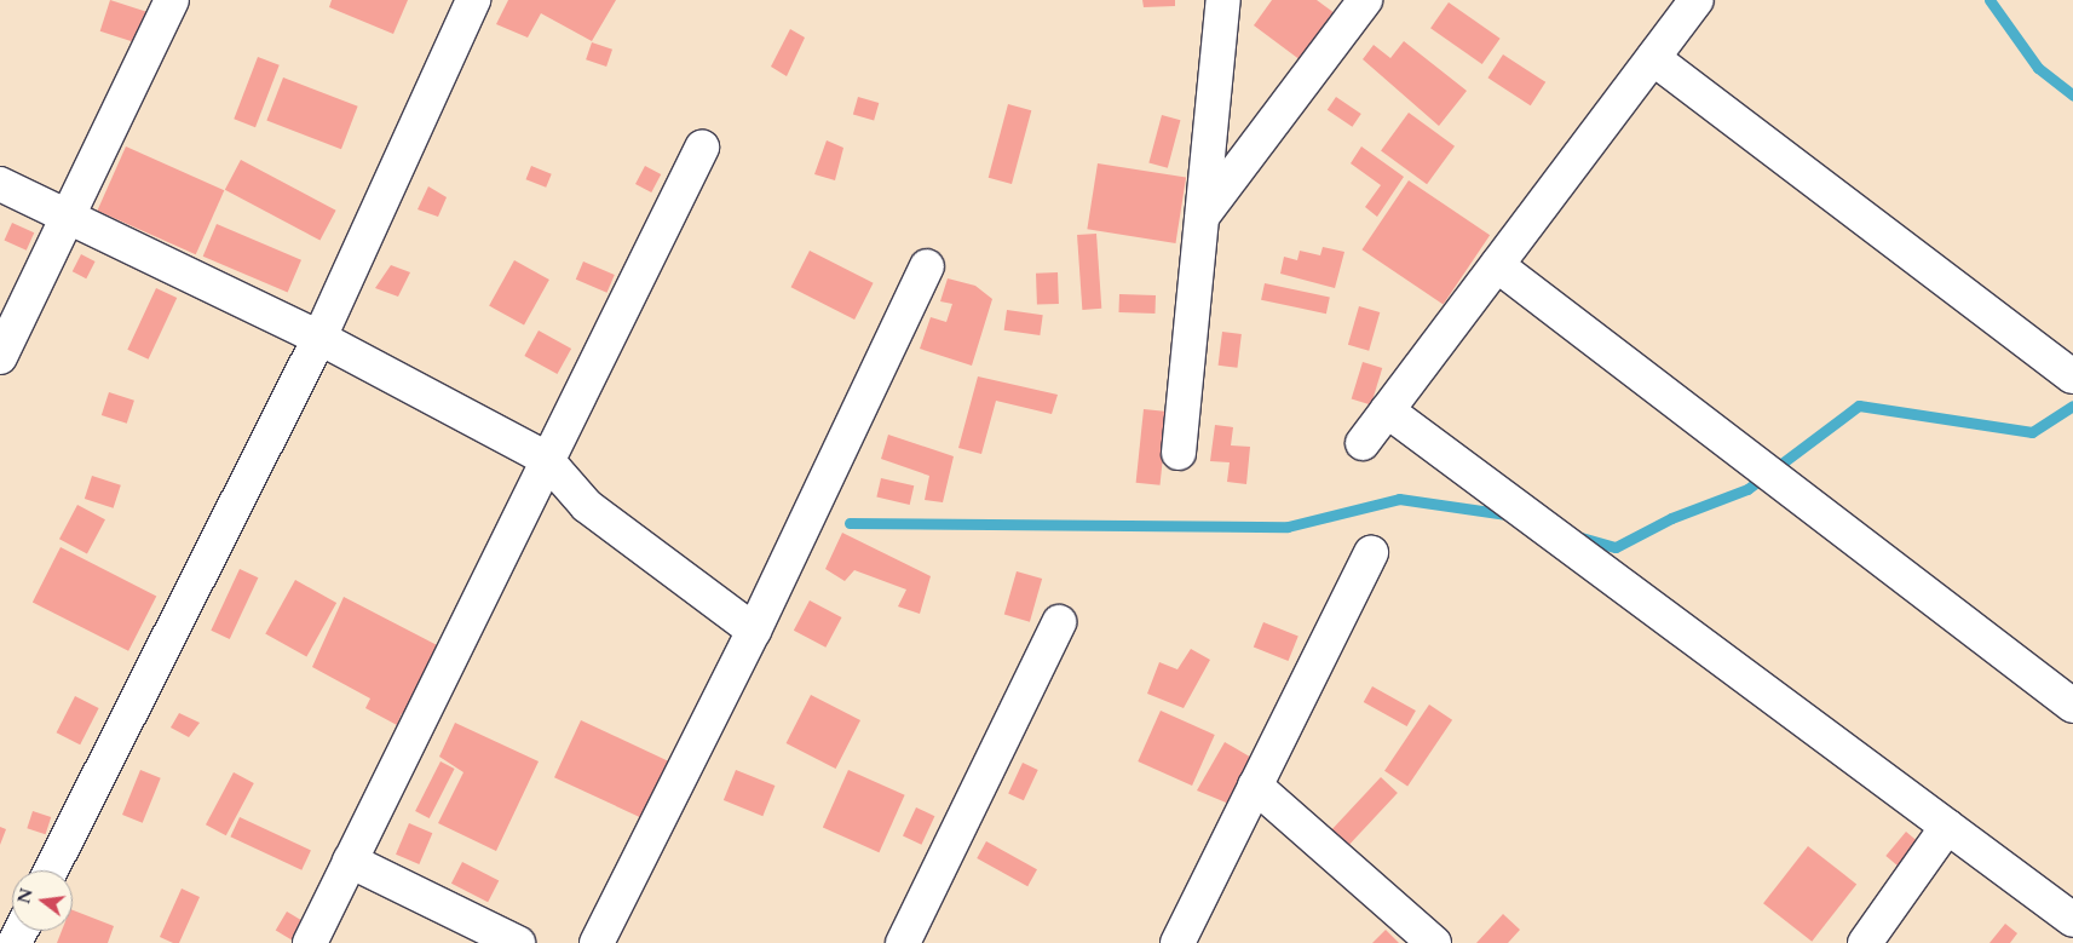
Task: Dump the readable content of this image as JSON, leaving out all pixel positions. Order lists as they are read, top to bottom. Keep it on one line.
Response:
{"north":"left"}
